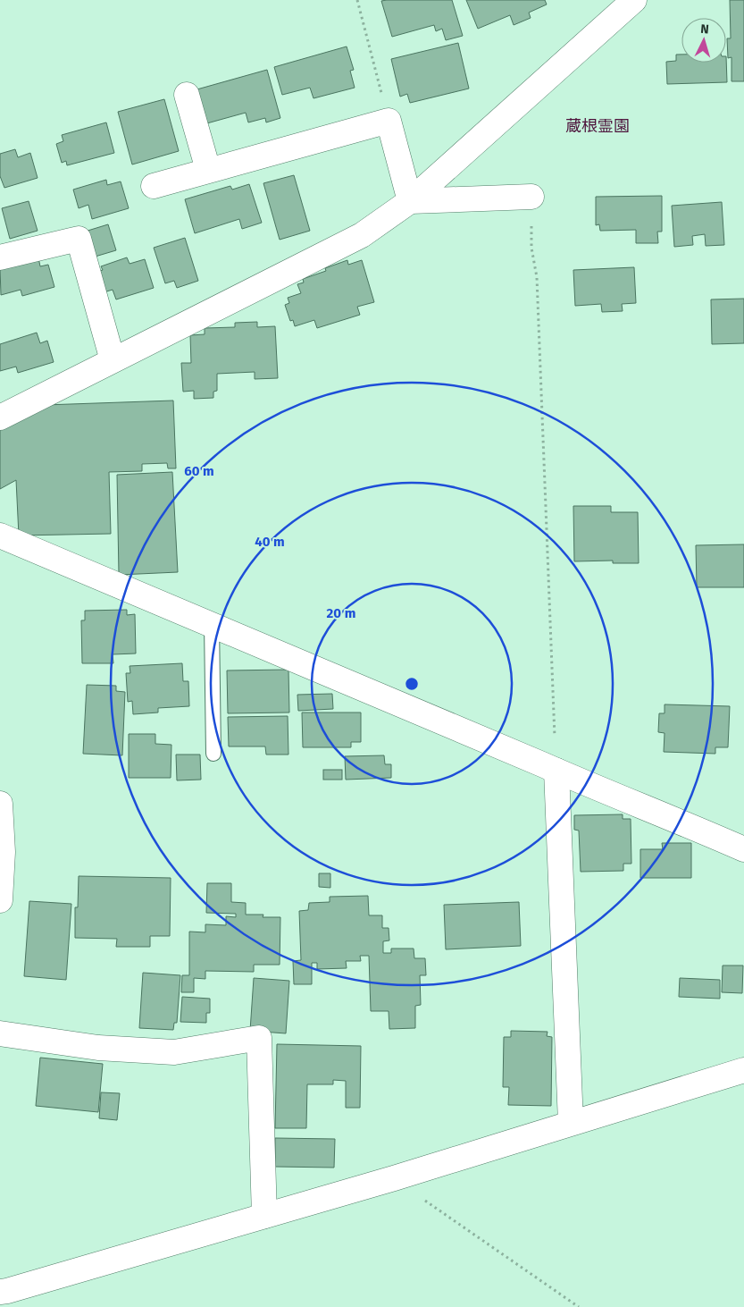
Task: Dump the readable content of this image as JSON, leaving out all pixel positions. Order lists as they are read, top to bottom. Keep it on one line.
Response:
{"districts":["蔵根霊園"],"north":"top","rings":["60 m","40 m","20 m"]}
